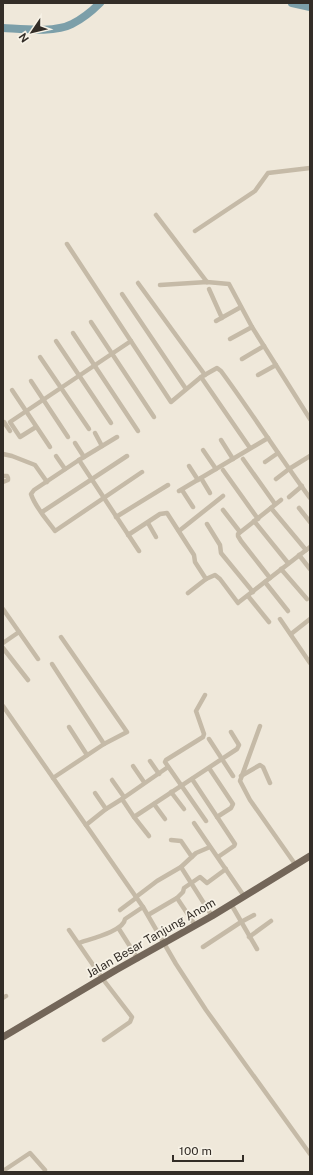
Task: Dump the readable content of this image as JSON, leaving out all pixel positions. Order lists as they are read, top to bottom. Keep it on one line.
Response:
{"streets":{"main road":["Jalan Besar Tanjung Anom"]},"scale_bar":"100 m","north":"bottom left"}
